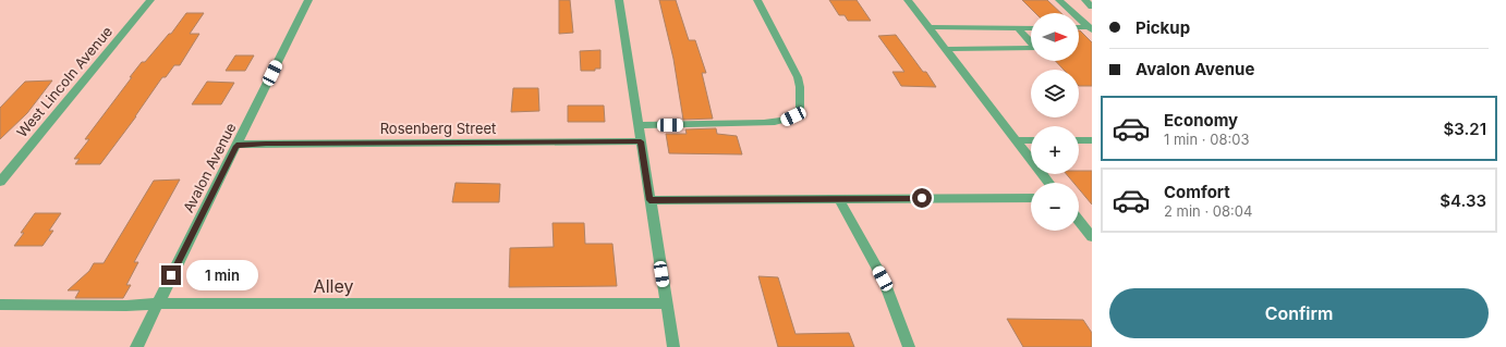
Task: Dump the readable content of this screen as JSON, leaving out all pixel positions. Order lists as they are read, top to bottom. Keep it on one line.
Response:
{"streets":{"street":["West Lincoln Avenue","Rosenberg Street","Avalon Avenue","Alley"]},"crossings":[["Rosenberg Street","Avalon Avenue"],["Avalon Avenue","Alley"]],"north":"right","page":{"banner":["Pickup","Avalon Avenue"],"map_buttons":["+","−"],"list":[{"name":"Economy","note":"1 min · 08:03","value":"$3.21"},{"name":"Comfort","note":"2 min · 08:04","value":"$4.33"}],"bubble":"1 min","buttons":"Confirm"}}
